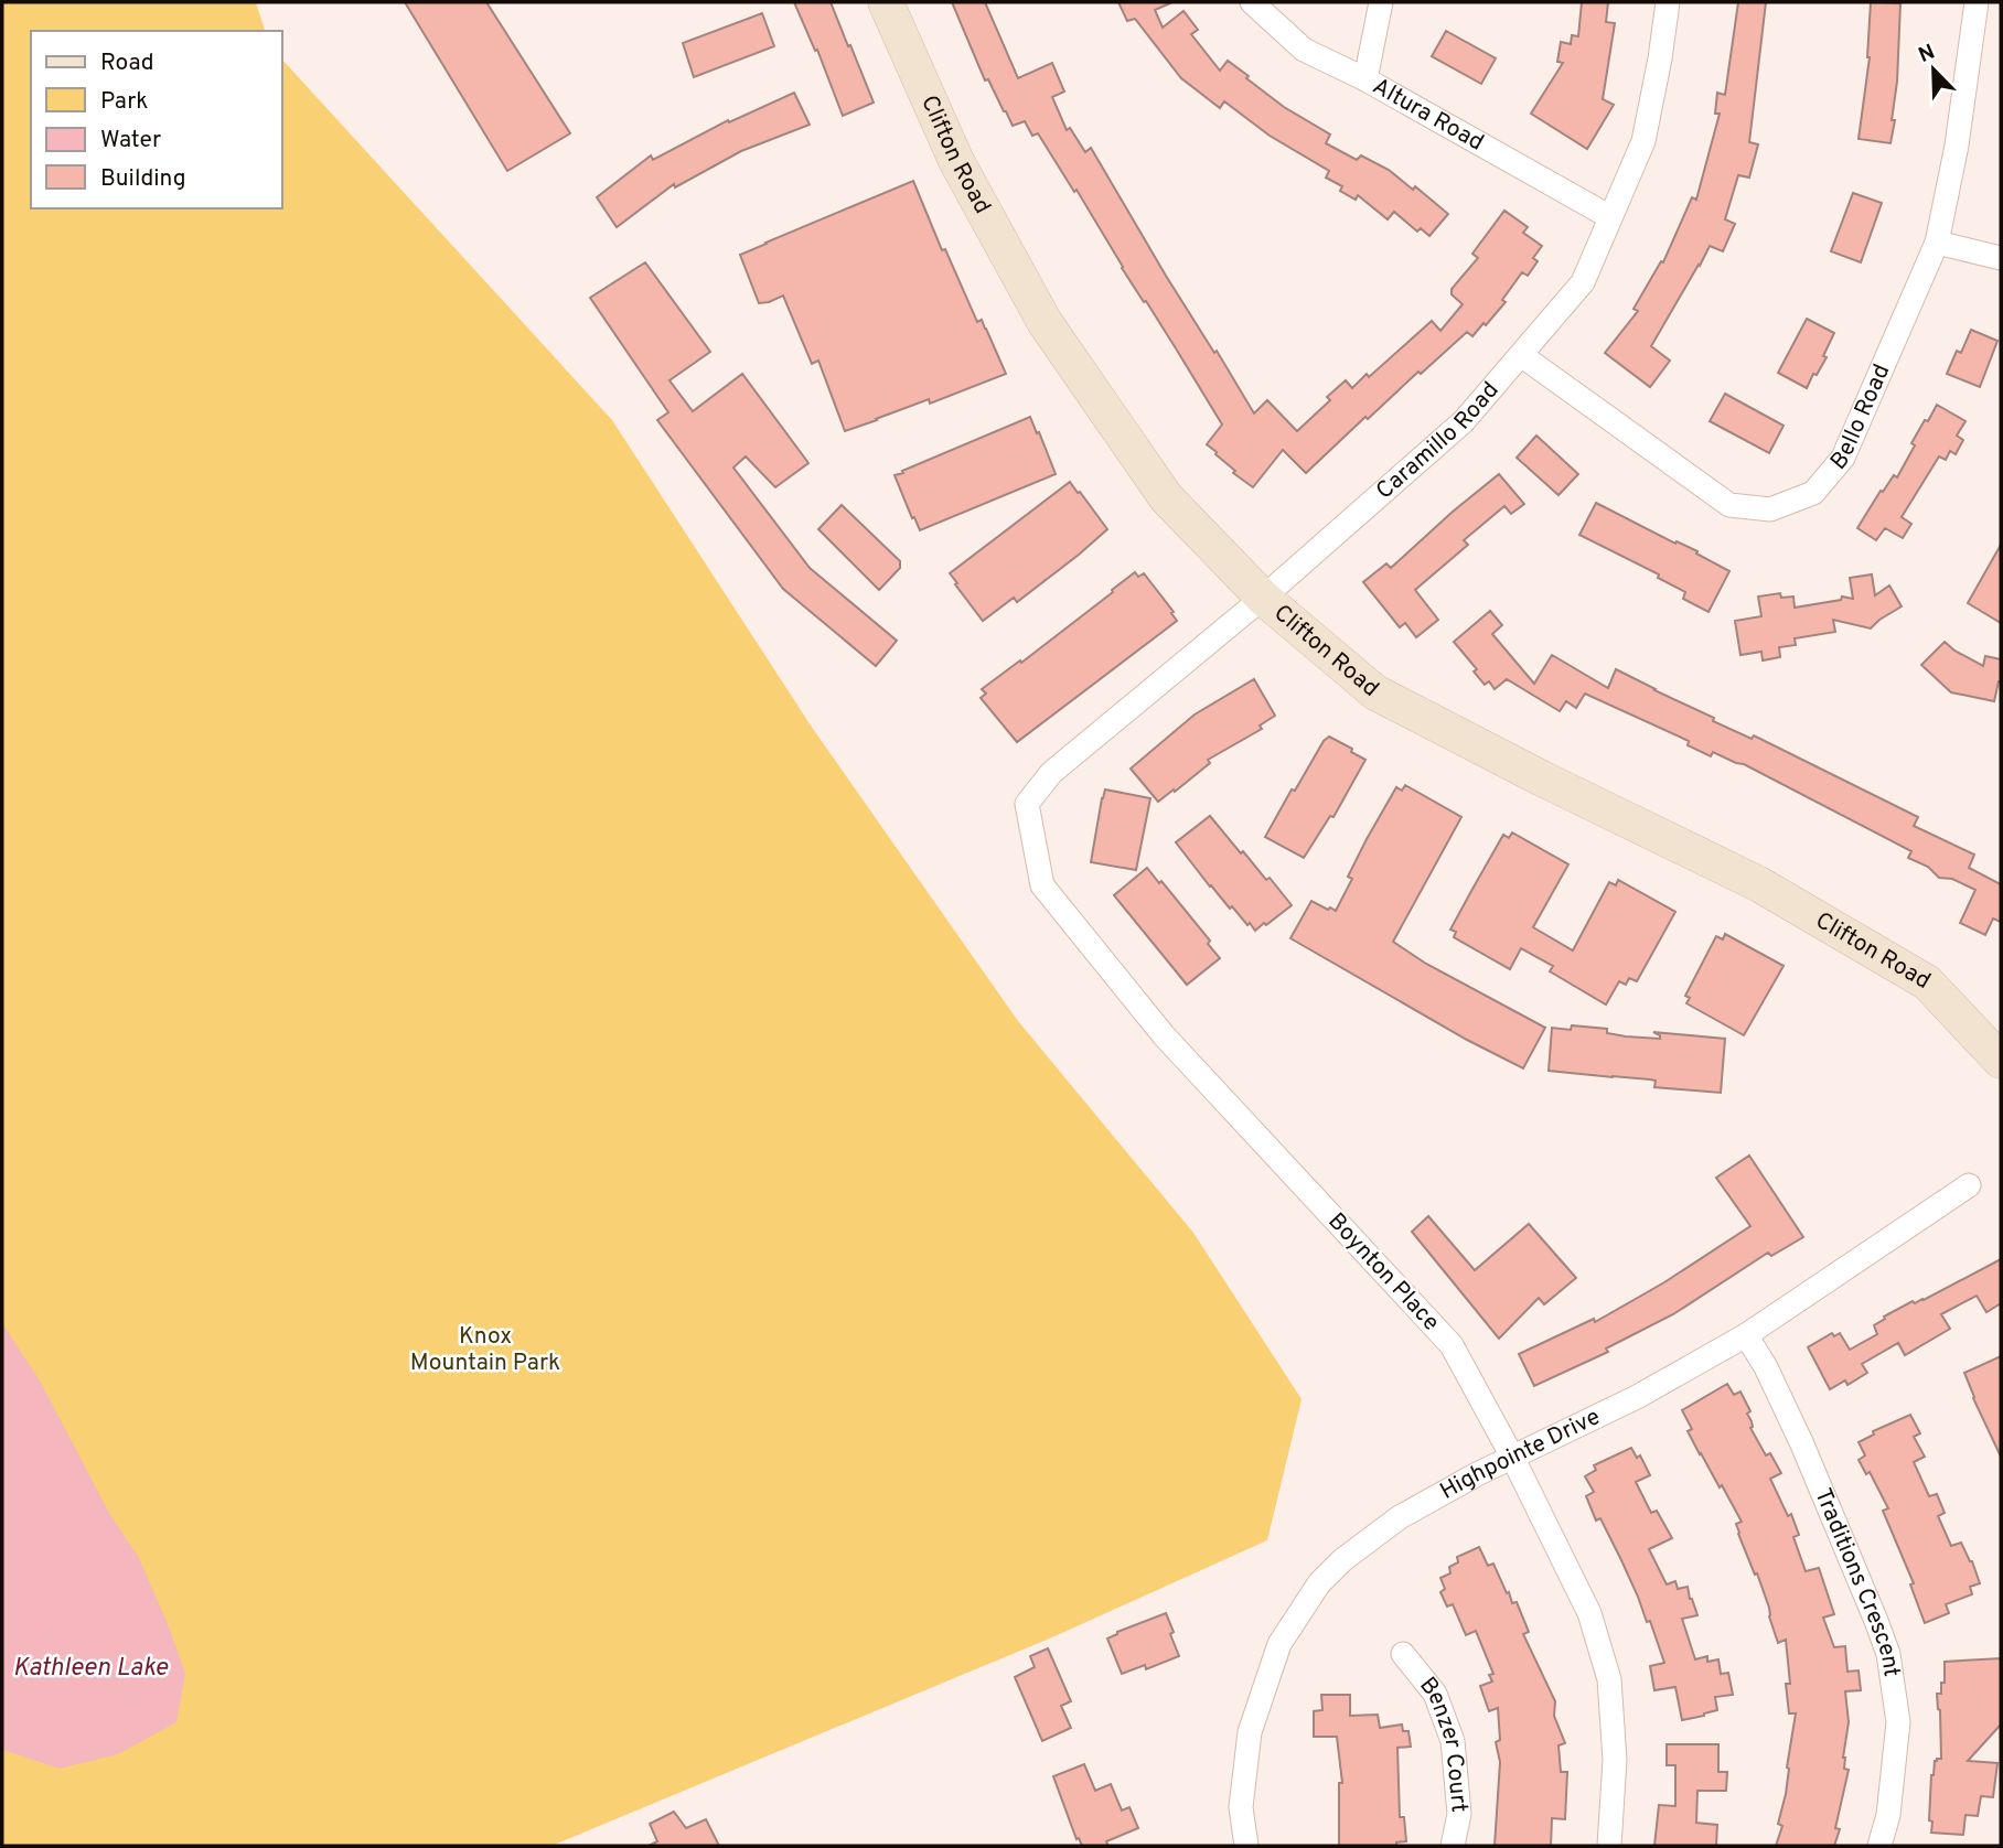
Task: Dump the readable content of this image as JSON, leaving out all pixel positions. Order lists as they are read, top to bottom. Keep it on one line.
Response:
{"streets":{"main road":["Clifton Road"],"street":["Altura Road","Bello Road","Caramillo Road","Boynton Place","Highpointe Drive","Traditions Crescent","Benzer Court"]},"crossings":[["Altura Road","Caramillo Road"],["Clifton Road","Caramillo Road"],["Bello Road","Caramillo Road"],["Caramillo Road","Boynton Place"],["Boynton Place","Highpointe Drive"],["Highpointe Drive","Traditions Crescent"]],"water":["Kathleen Lake"],"parks":["Knox Mountain Park"],"legend":["Road","Park","Water","Building"],"north":"top left"}
